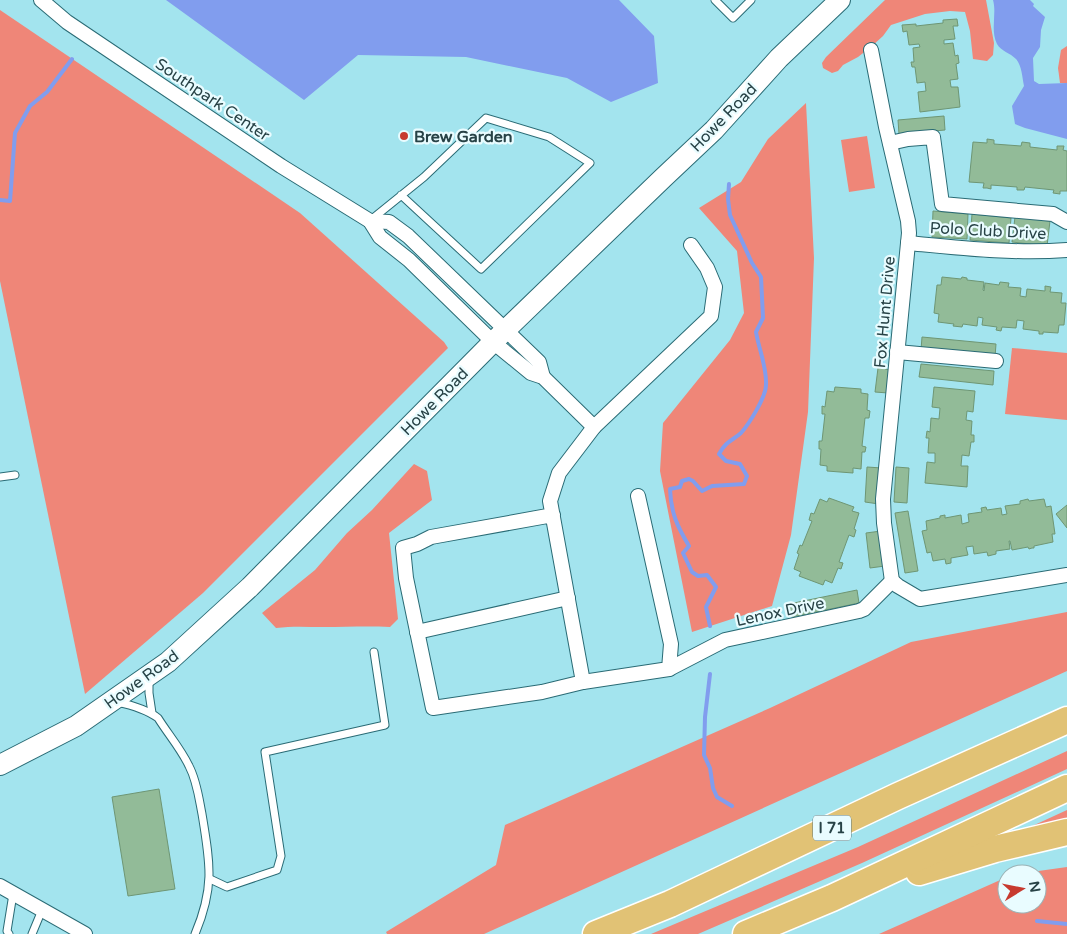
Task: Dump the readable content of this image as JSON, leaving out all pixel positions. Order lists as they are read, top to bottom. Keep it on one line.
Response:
{"streets":{"highway":["I 71"],"street":["Southpark Center","Howe Road","Polo Club Drive","Fox Hunt Drive","Lenox Drive"]},"crossings":[["Southpark Center","Howe Road"],["Polo Club Drive","Fox Hunt Drive"],["Fox Hunt Drive","Lenox Drive"]],"places":["Brew Garden"],"north":"right"}
